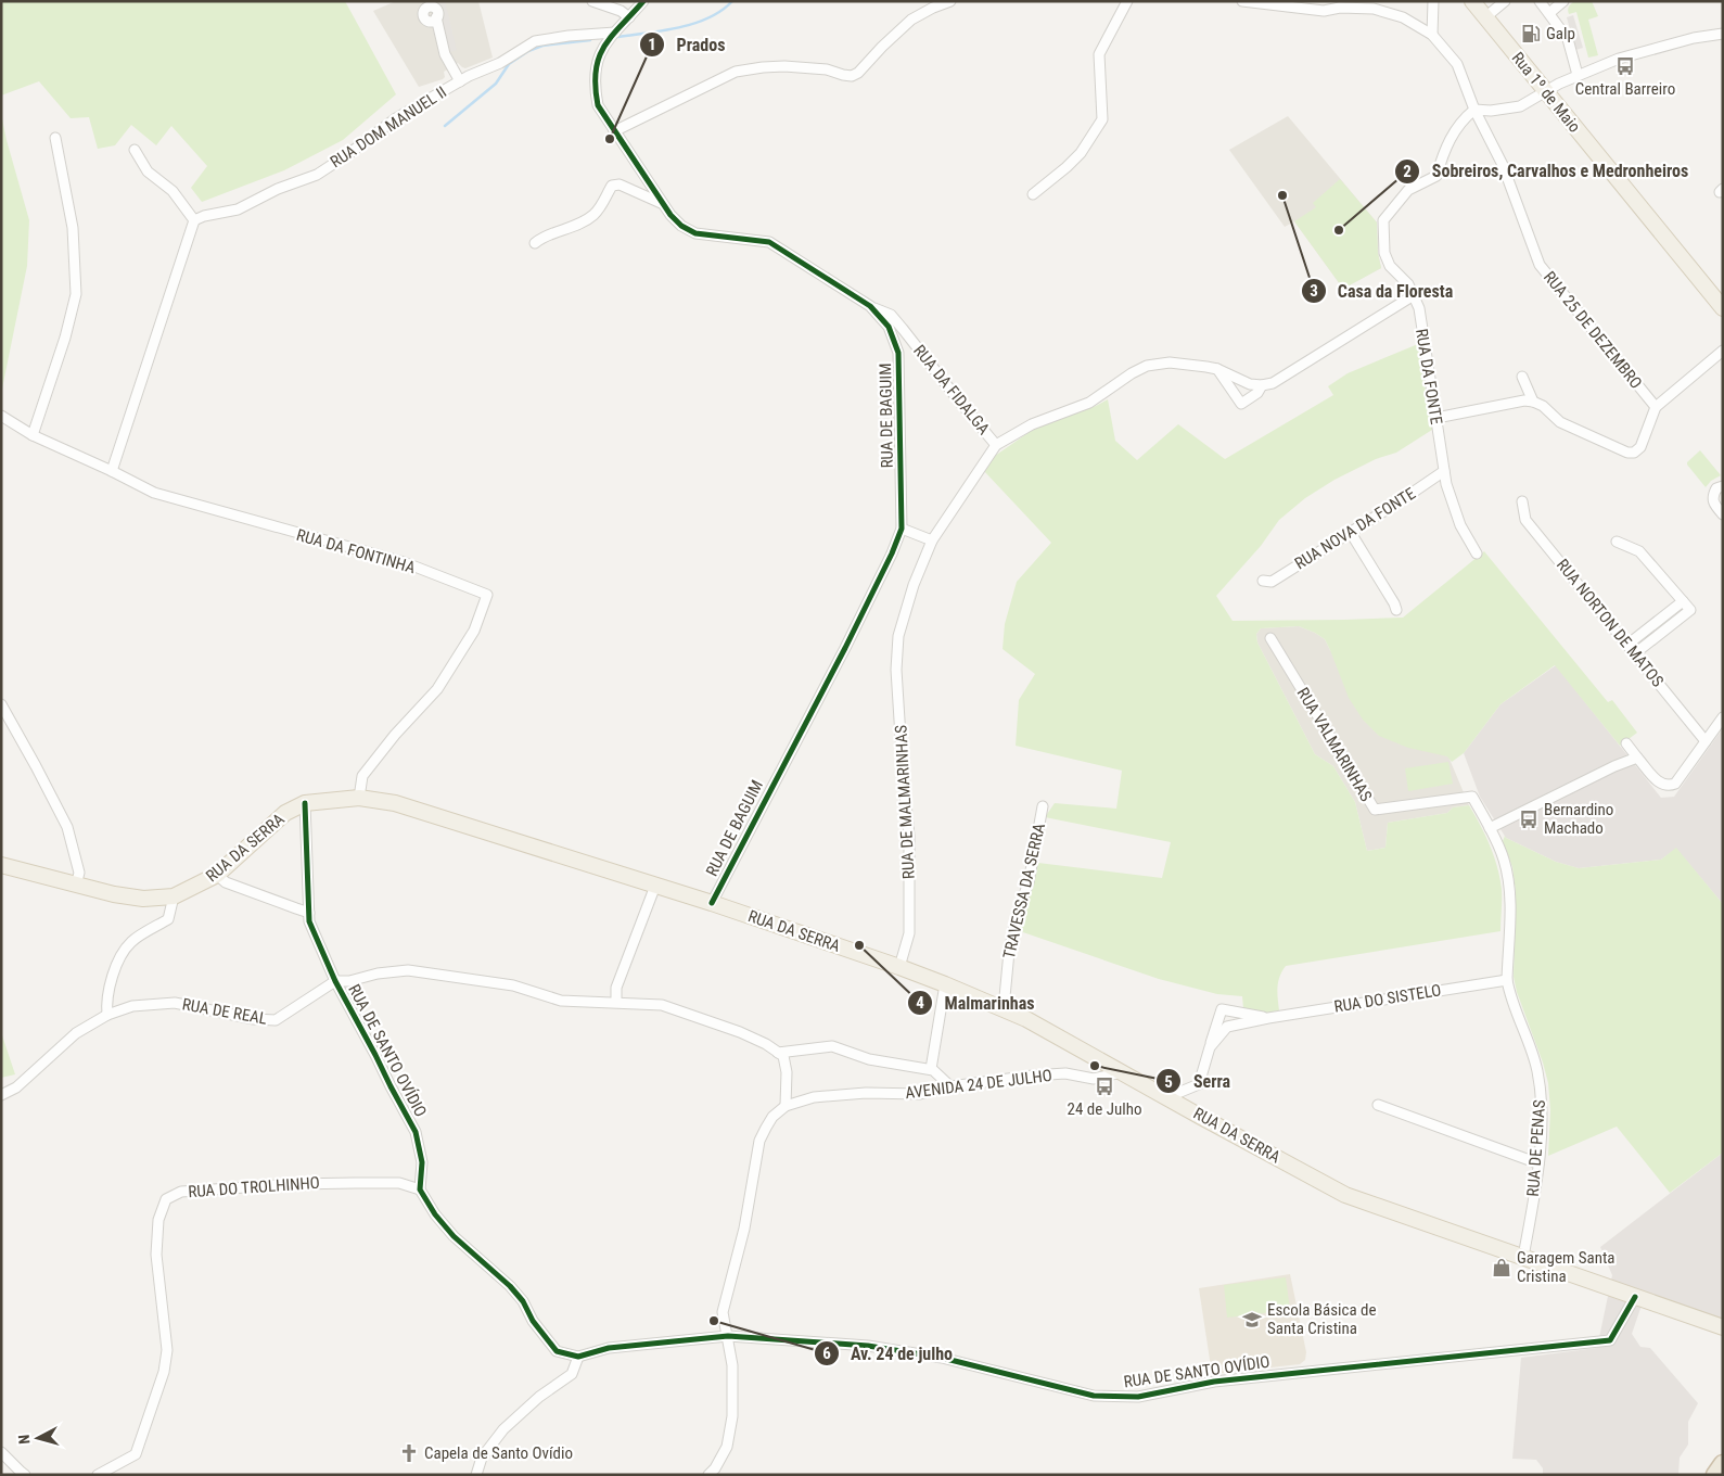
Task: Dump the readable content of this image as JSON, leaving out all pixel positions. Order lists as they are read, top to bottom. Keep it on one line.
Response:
{"streets":{"main road":["Rua 1º de Maio","RUA DA SERRA"],"street":["RUA DOM MANUEL II","RUA 25 DE DEZEMBRO","RUA DA FONTE","RUA DA FIDALGA","RUA DE BAGUIM","RUA NOVA DA FONTE","RUA DA FONTINHA","RUA NORTON DE MATOS","RUA VALMARINHAS","RUA DE MALMARINHAS","TRAVESSA DA SERRA","RUA DO SISTELO","RUA DE REAL","RUA DE SANTO OVÍDIO","AVENIDA 24 DE JULHO","RUA DE PENAS","RUA DO TROLHINHO"]},"crossings":[["RUA DOM MANUEL II","RUA DE BAGUIM"],["RUA 25 DE DEZEMBRO","RUA DA FONTE"],["RUA DA FONTE","RUA NOVA DA FONTE"],["RUA DA FIDALGA","RUA DE BAGUIM"],["RUA DA FIDALGA","RUA DE MALMARINHAS"],["RUA DE BAGUIM","RUA DA SERRA"],["RUA DA FONTINHA","RUA DA SERRA"],["RUA VALMARINHAS","RUA DE PENAS"],["RUA DE MALMARINHAS","RUA DA SERRA"],["RUA DA SERRA","TRAVESSA DA SERRA"],["RUA DA SERRA","RUA DO SISTELO"],["RUA DA SERRA","RUA DE SANTO OVÍDIO"],["RUA DA SERRA","AVENIDA 24 DE JULHO"],["RUA DA SERRA","RUA DE PENAS"],["RUA DO SISTELO","RUA DE PENAS"],["RUA DE REAL","RUA DE SANTO OVÍDIO"],["RUA DE SANTO OVÍDIO","RUA DO TROLHINHO"]],"places":{"fuel station":["Galp"],"bus stop":["Central Barreiro","Bernardino Machado","24 de Julho"],"other":["Prados","Casa da Floresta","Sobreiros, Carvalhos e Medronheiros","Malmarinhas","Serra","Av. 24 de julho"],"shop":["Garagem Santa Cristina"],"school or university":["Escola Básica de Santa Cristina"],"church":["Capela de Santo Ovídio"]},"north":"left"}
